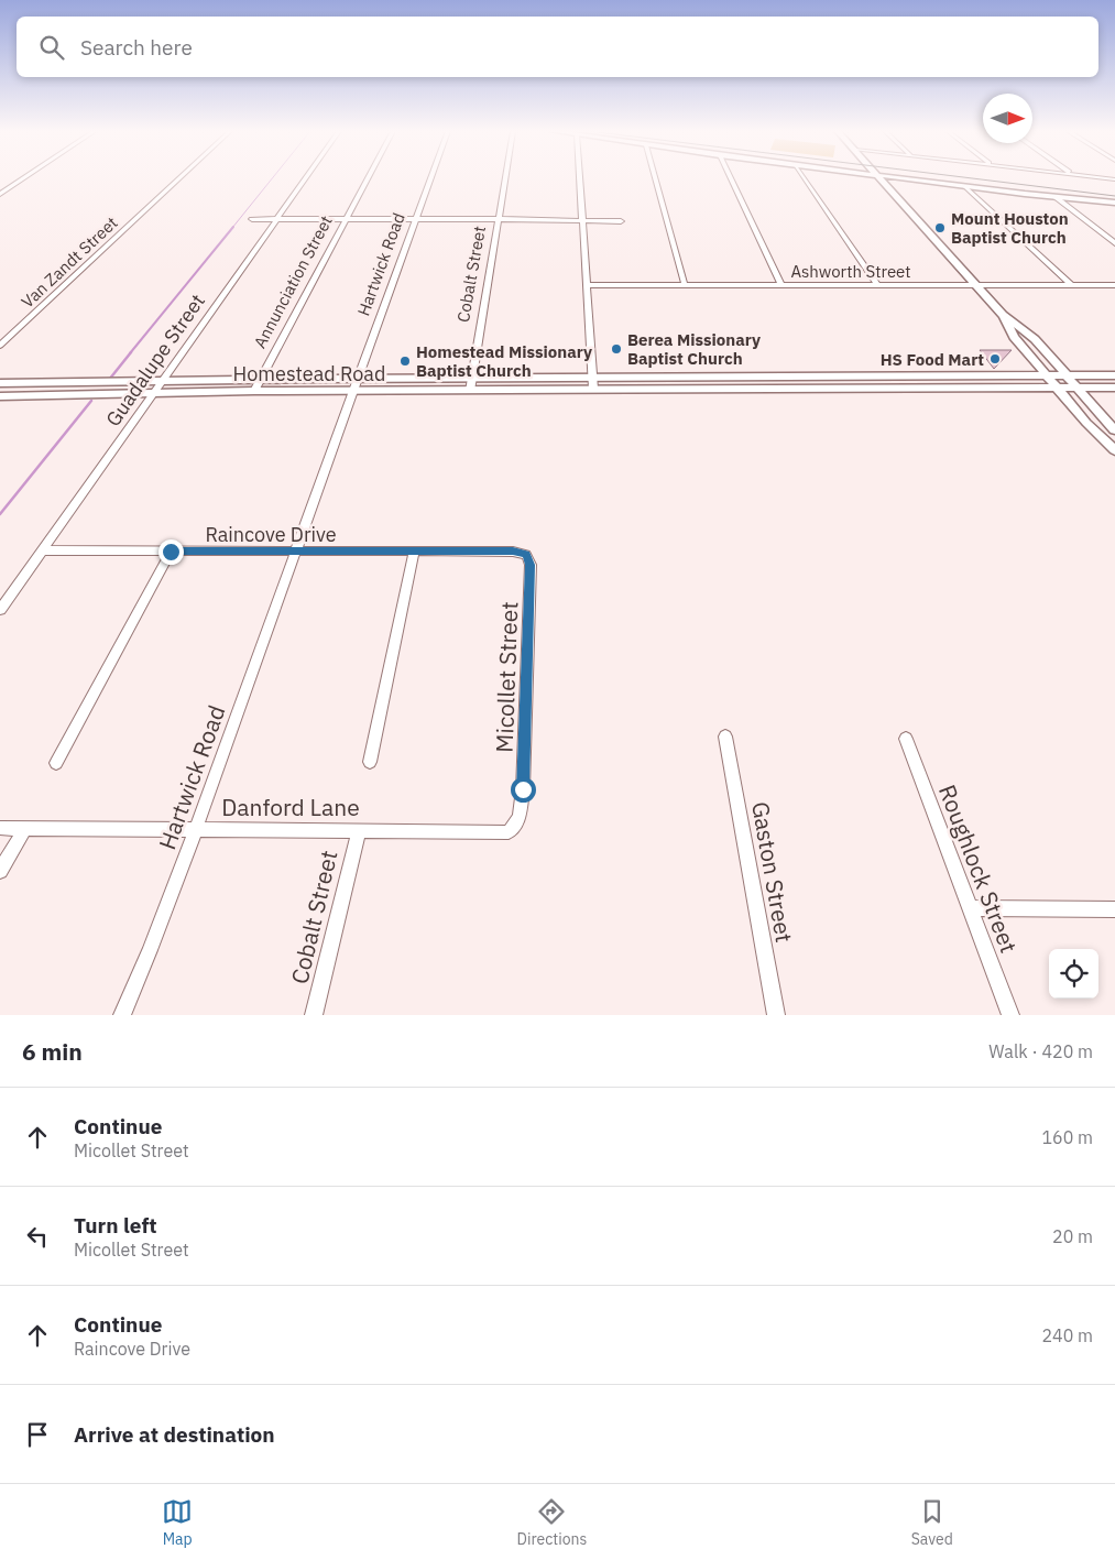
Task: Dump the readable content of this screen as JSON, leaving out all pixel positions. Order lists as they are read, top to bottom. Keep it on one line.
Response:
{"streets":{"main road":["Homestead Road"],"street":["Van Zandt Street","Hartwick Road","Ashworth Street","Cobalt Street","Annunciation Street","Guadalupe Street","Raincove Drive","Micollet Street","Danford Lane","Roughlock Street","Gaston Street"]},"crossings":[["Hartwick Road","Homestead Road"],["Hartwick Road","Raincove Drive"],["Hartwick Road","Danford Lane"],["Cobalt Street","Homestead Road"],["Cobalt Street","Danford Lane"],["Annunciation Street","Homestead Road"],["Guadalupe Street","Homestead Road"],["Guadalupe Street","Raincove Drive"],["Raincove Drive","Micollet Street"],["Micollet Street","Danford Lane"]],"places":["Mount Houston Baptist Church","Berea Missionary Baptist Church","HS Food Mart","Homestead Missionary Baptist Church"],"north":"right","page":{"search":"Search here","heading":["6 min","Walk · 420 m"],"list":[["Continue","Micollet Street","160 m"],["Turn left","Micollet Street","20 m"],["Continue","Raincove Drive","240 m"],"Arrive at destination"],"nav":["Map","Directions","Saved"]}}
